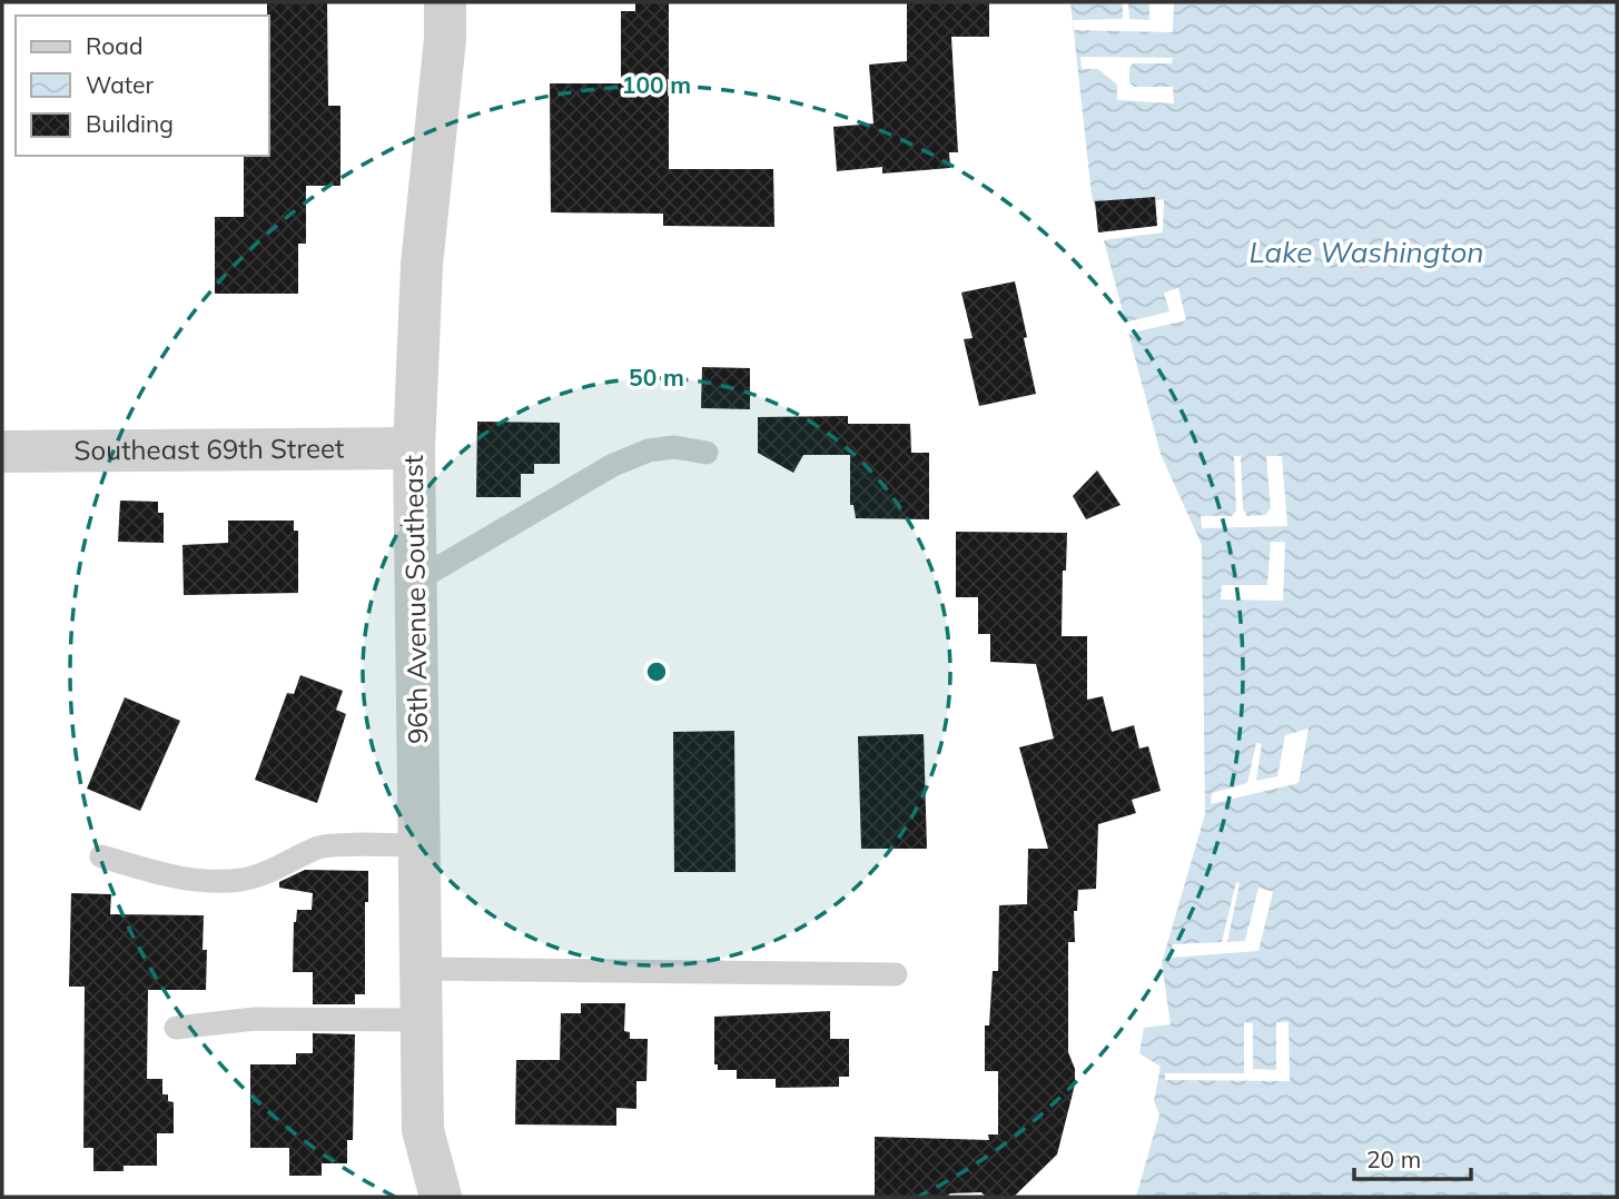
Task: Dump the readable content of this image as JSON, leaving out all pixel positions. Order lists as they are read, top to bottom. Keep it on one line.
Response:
{"streets":{"street":["Southeast 69th Street","96th Avenue Southeast"]},"crossings":[["Southeast 69th Street","96th Avenue Southeast"]],"water":["Lake Washington"],"legend":["Road","Water","Building"],"scale_bar":"20 m","rings":["100 m","50 m"]}
